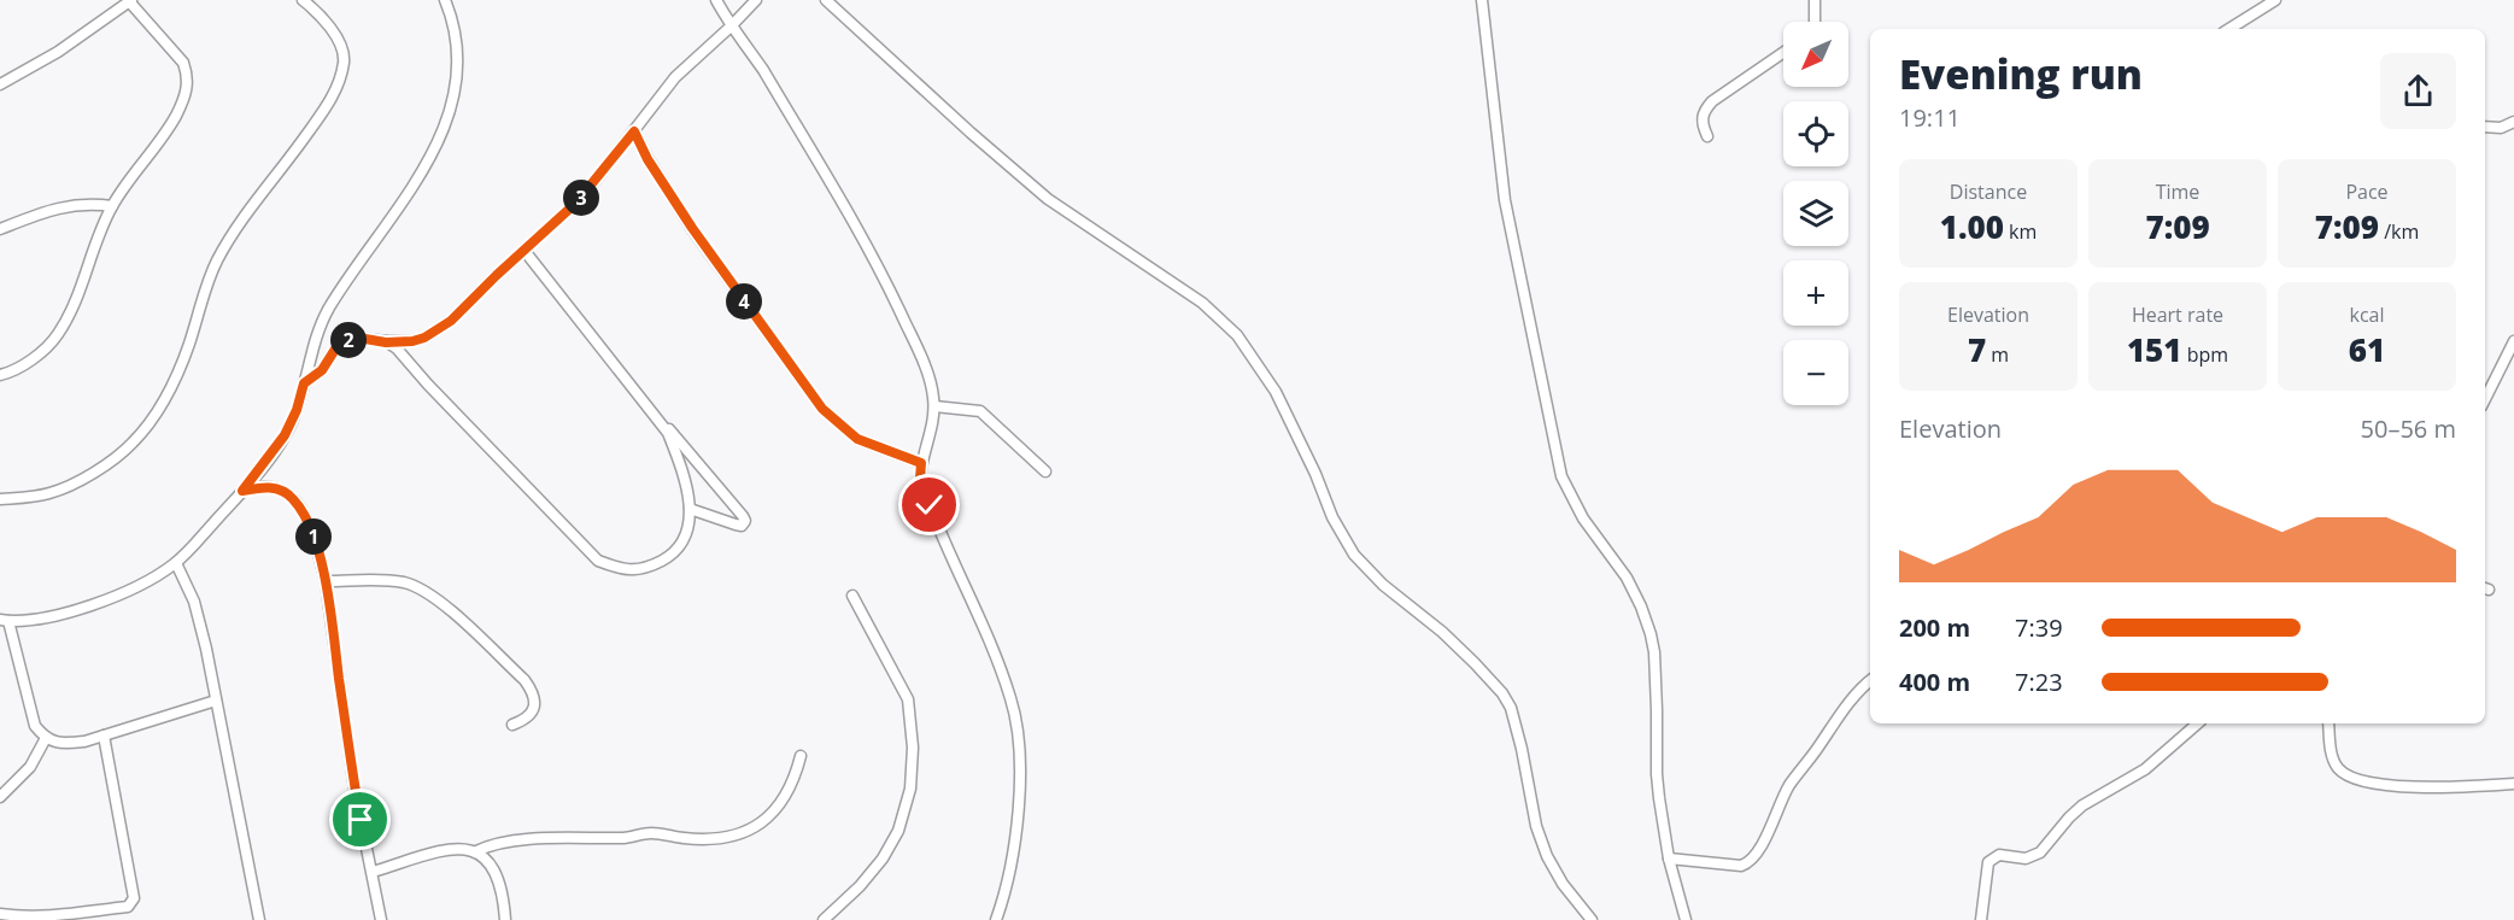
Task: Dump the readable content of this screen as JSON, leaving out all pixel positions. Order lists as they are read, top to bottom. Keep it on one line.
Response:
{"north":"bottom left","page":{"map_buttons":["+","−"],"heading":["Evening run","19:11"],"stats":[["Distance","1.00 km"],["Time","7:09"],["Pace","7:09 /km"],["Elevation","7 m"],["Heart rate","151 bpm"],["kcal","61"]],"pins":["3","4","2","1"],"chart":["Elevation","50–56 m"],"list":[{"name":"200 m","note":"7:39"},{"name":"400 m","note":"7:23"}]}}
